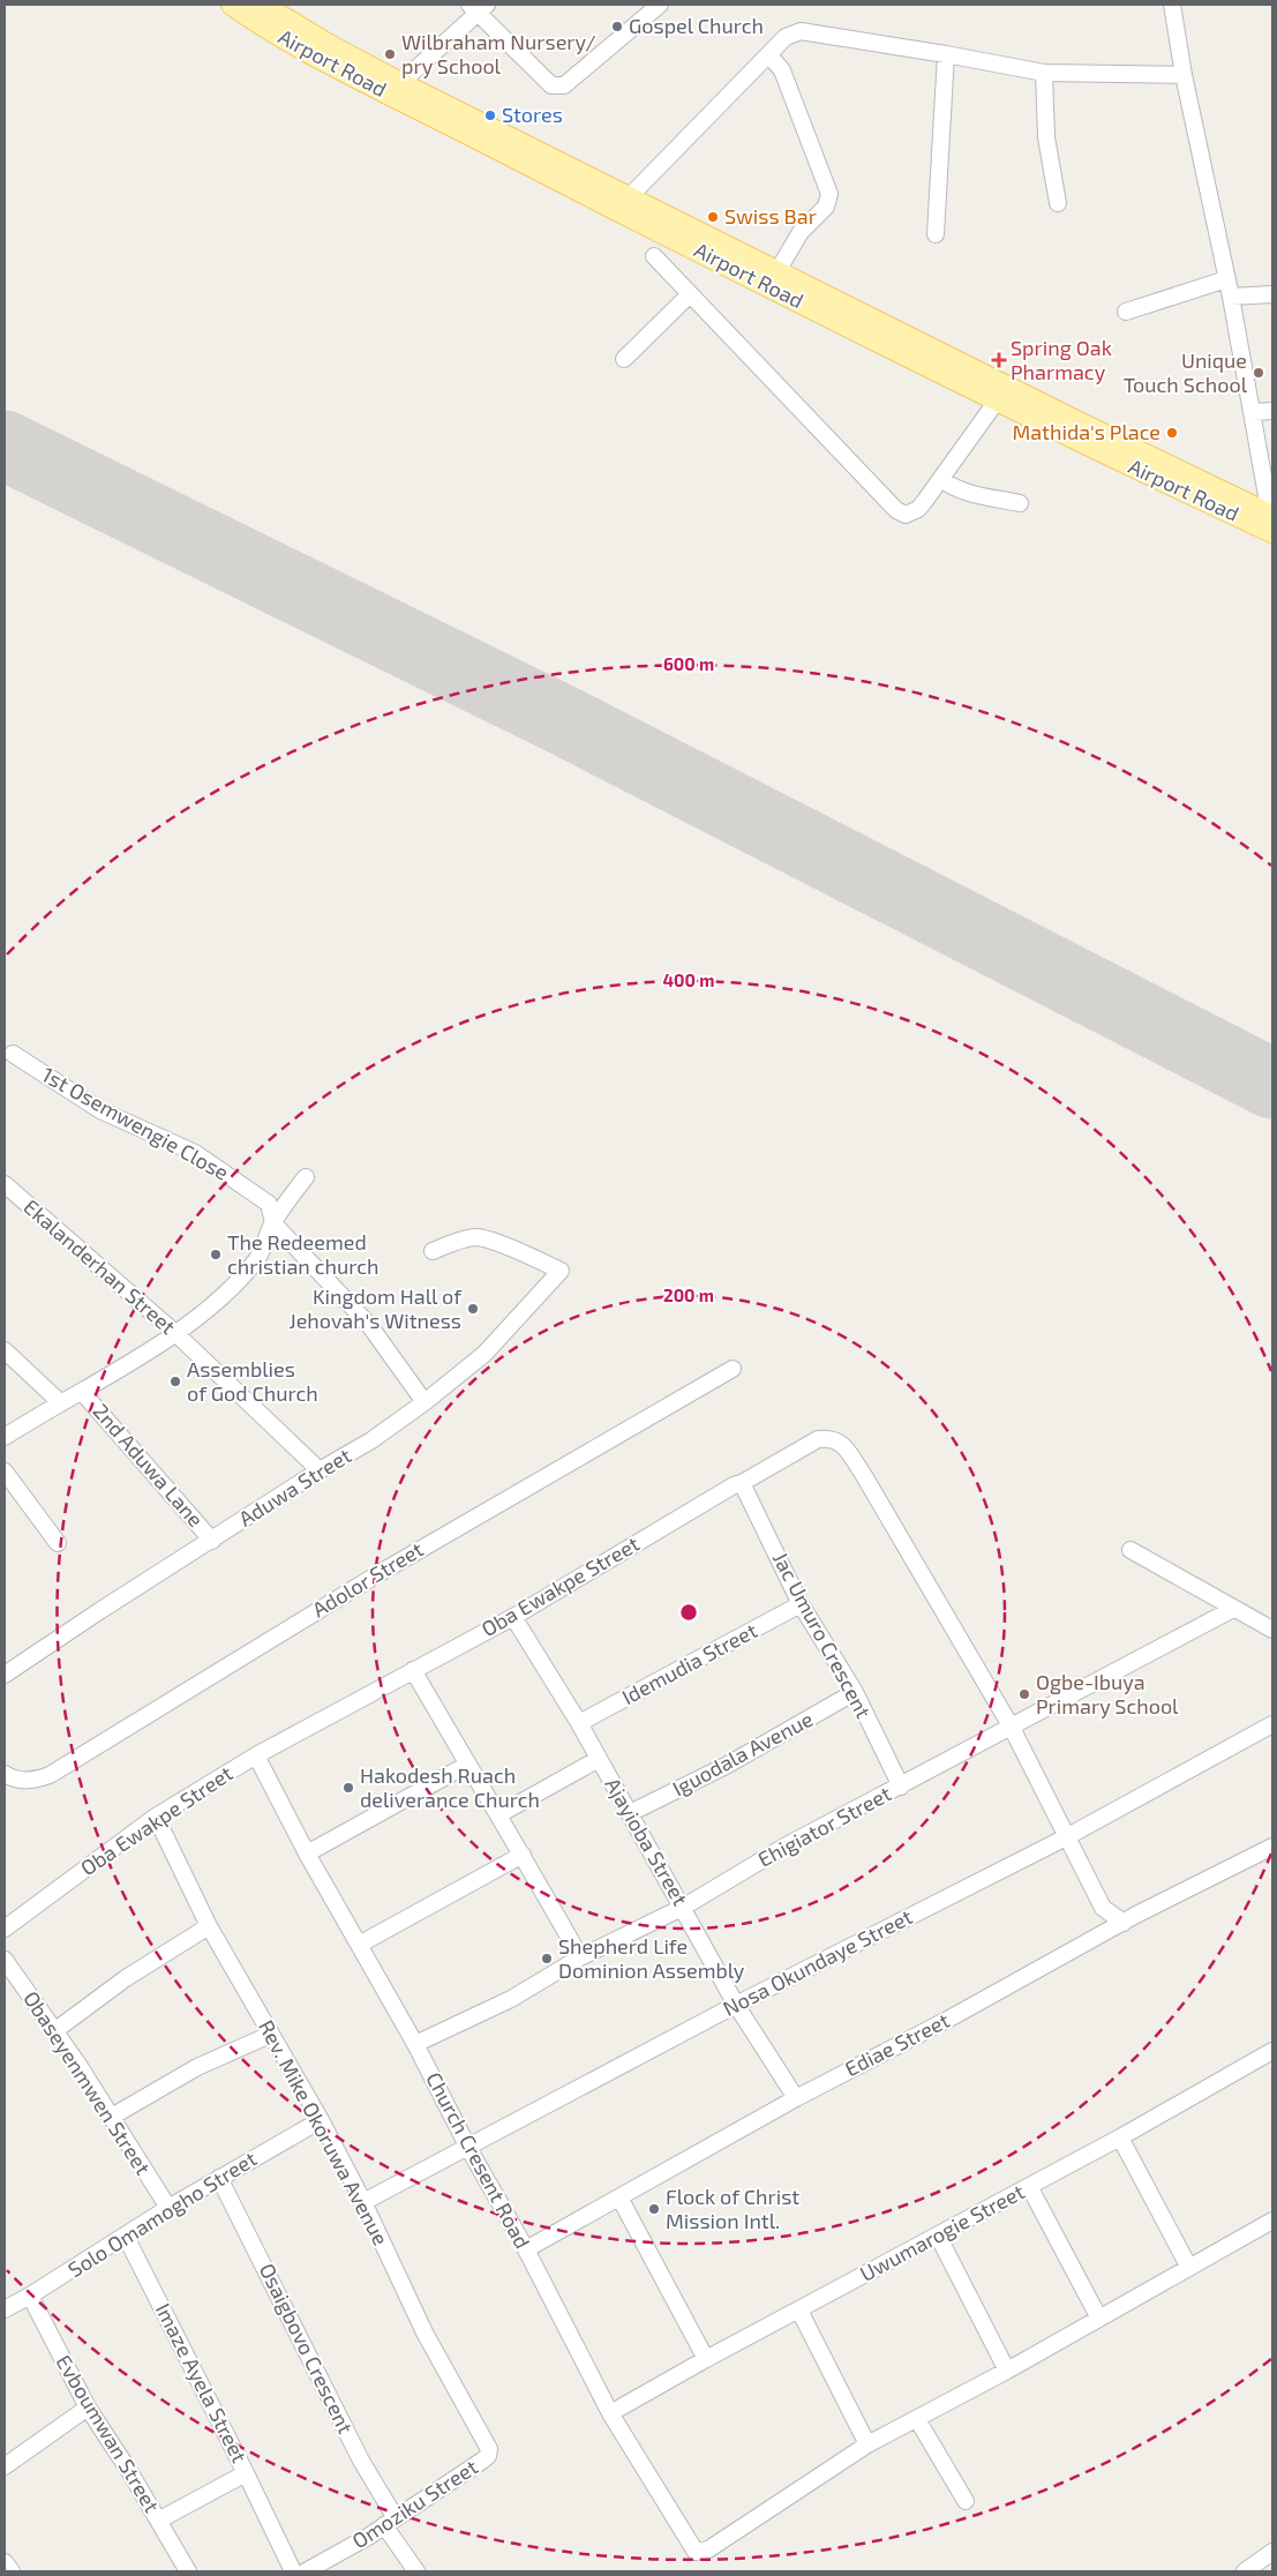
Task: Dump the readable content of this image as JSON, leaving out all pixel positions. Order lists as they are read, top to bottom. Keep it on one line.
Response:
{"streets":{"main road":["Airport Road"],"street":["1st Osemwengie Close","Ekalanderhan Street","2nd Aduwa Lane","Aduwa Street","Adolor Street","Oba Ewakpe Street","Jac Umuro Crescent","Idemudia Street","Iguodala Avenue","Ehigiator Street","Ajayioba Street","Nosa Okundaye Street","Ediae Street","Obaseyenmwen Street","Rev. Mike Okoruwa Avenue","Church Cresent Road","Solo Omamogho Street","Uwumarogie Street","Osaigbovo Crescent","Imaze Ayela Street","Evboumwan Street","Omoziku Street"]},"crossings":[["1st Osemwengie Close","Aduwa Street"],["Ekalanderhan Street","Aduwa Street"],["2nd Aduwa Lane","Aduwa Street"],["Oba Ewakpe Street","Jac Umuro Crescent"],["Oba Ewakpe Street","Ehigiator Street"],["Oba Ewakpe Street","Ajayioba Street"],["Oba Ewakpe Street","Rev. Mike Okoruwa Avenue"],["Oba Ewakpe Street","Church Cresent Road"],["Jac Umuro Crescent","Idemudia Street"],["Jac Umuro Crescent","Iguodala Avenue"],["Jac Umuro Crescent","Ehigiator Street"],["Idemudia Street","Ajayioba Street"],["Iguodala Avenue","Ajayioba Street"],["Ehigiator Street","Ajayioba Street"],["Ehigiator Street","Church Cresent Road"],["Ajayioba Street","Nosa Okundaye Street"],["Ajayioba Street","Ediae Street"],["Nosa Okundaye Street","Rev. Mike Okoruwa Avenue"],["Nosa Okundaye Street","Church Cresent Road"],["Ediae Street","Church Cresent Road"],["Obaseyenmwen Street","Solo Omamogho Street"],["Rev. Mike Okoruwa Avenue","Solo Omamogho Street"],["Rev. Mike Okoruwa Avenue","Omoziku Street"],["Church Cresent Road","Uwumarogie Street"],["Solo Omamogho Street","Osaigbovo Crescent"],["Solo Omamogho Street","Imaze Ayela Street"],["Solo Omamogho Street","Evboumwan Street"],["Osaigbovo Crescent","Omoziku Street"],["Imaze Ayela Street","Evboumwan Street"]],"places":{"other":["Gospel Church","Wilbraham Nursery/ pry School","Stores","Swiss Bar","Unique Touch School","Mathida's Place","The Redeemed christian church","Kingdom Hall of Jehovah's Witness","Assemblies of God Church","Ogbe-Ibuya Primary School","Hakodesh Ruach deliverance Church","Shepherd Life Dominion Assembly","Flock of Christ Mission Intl."],"health":["Spring Oak Pharmacy"]},"rings":["600 m","400 m","200 m"]}
